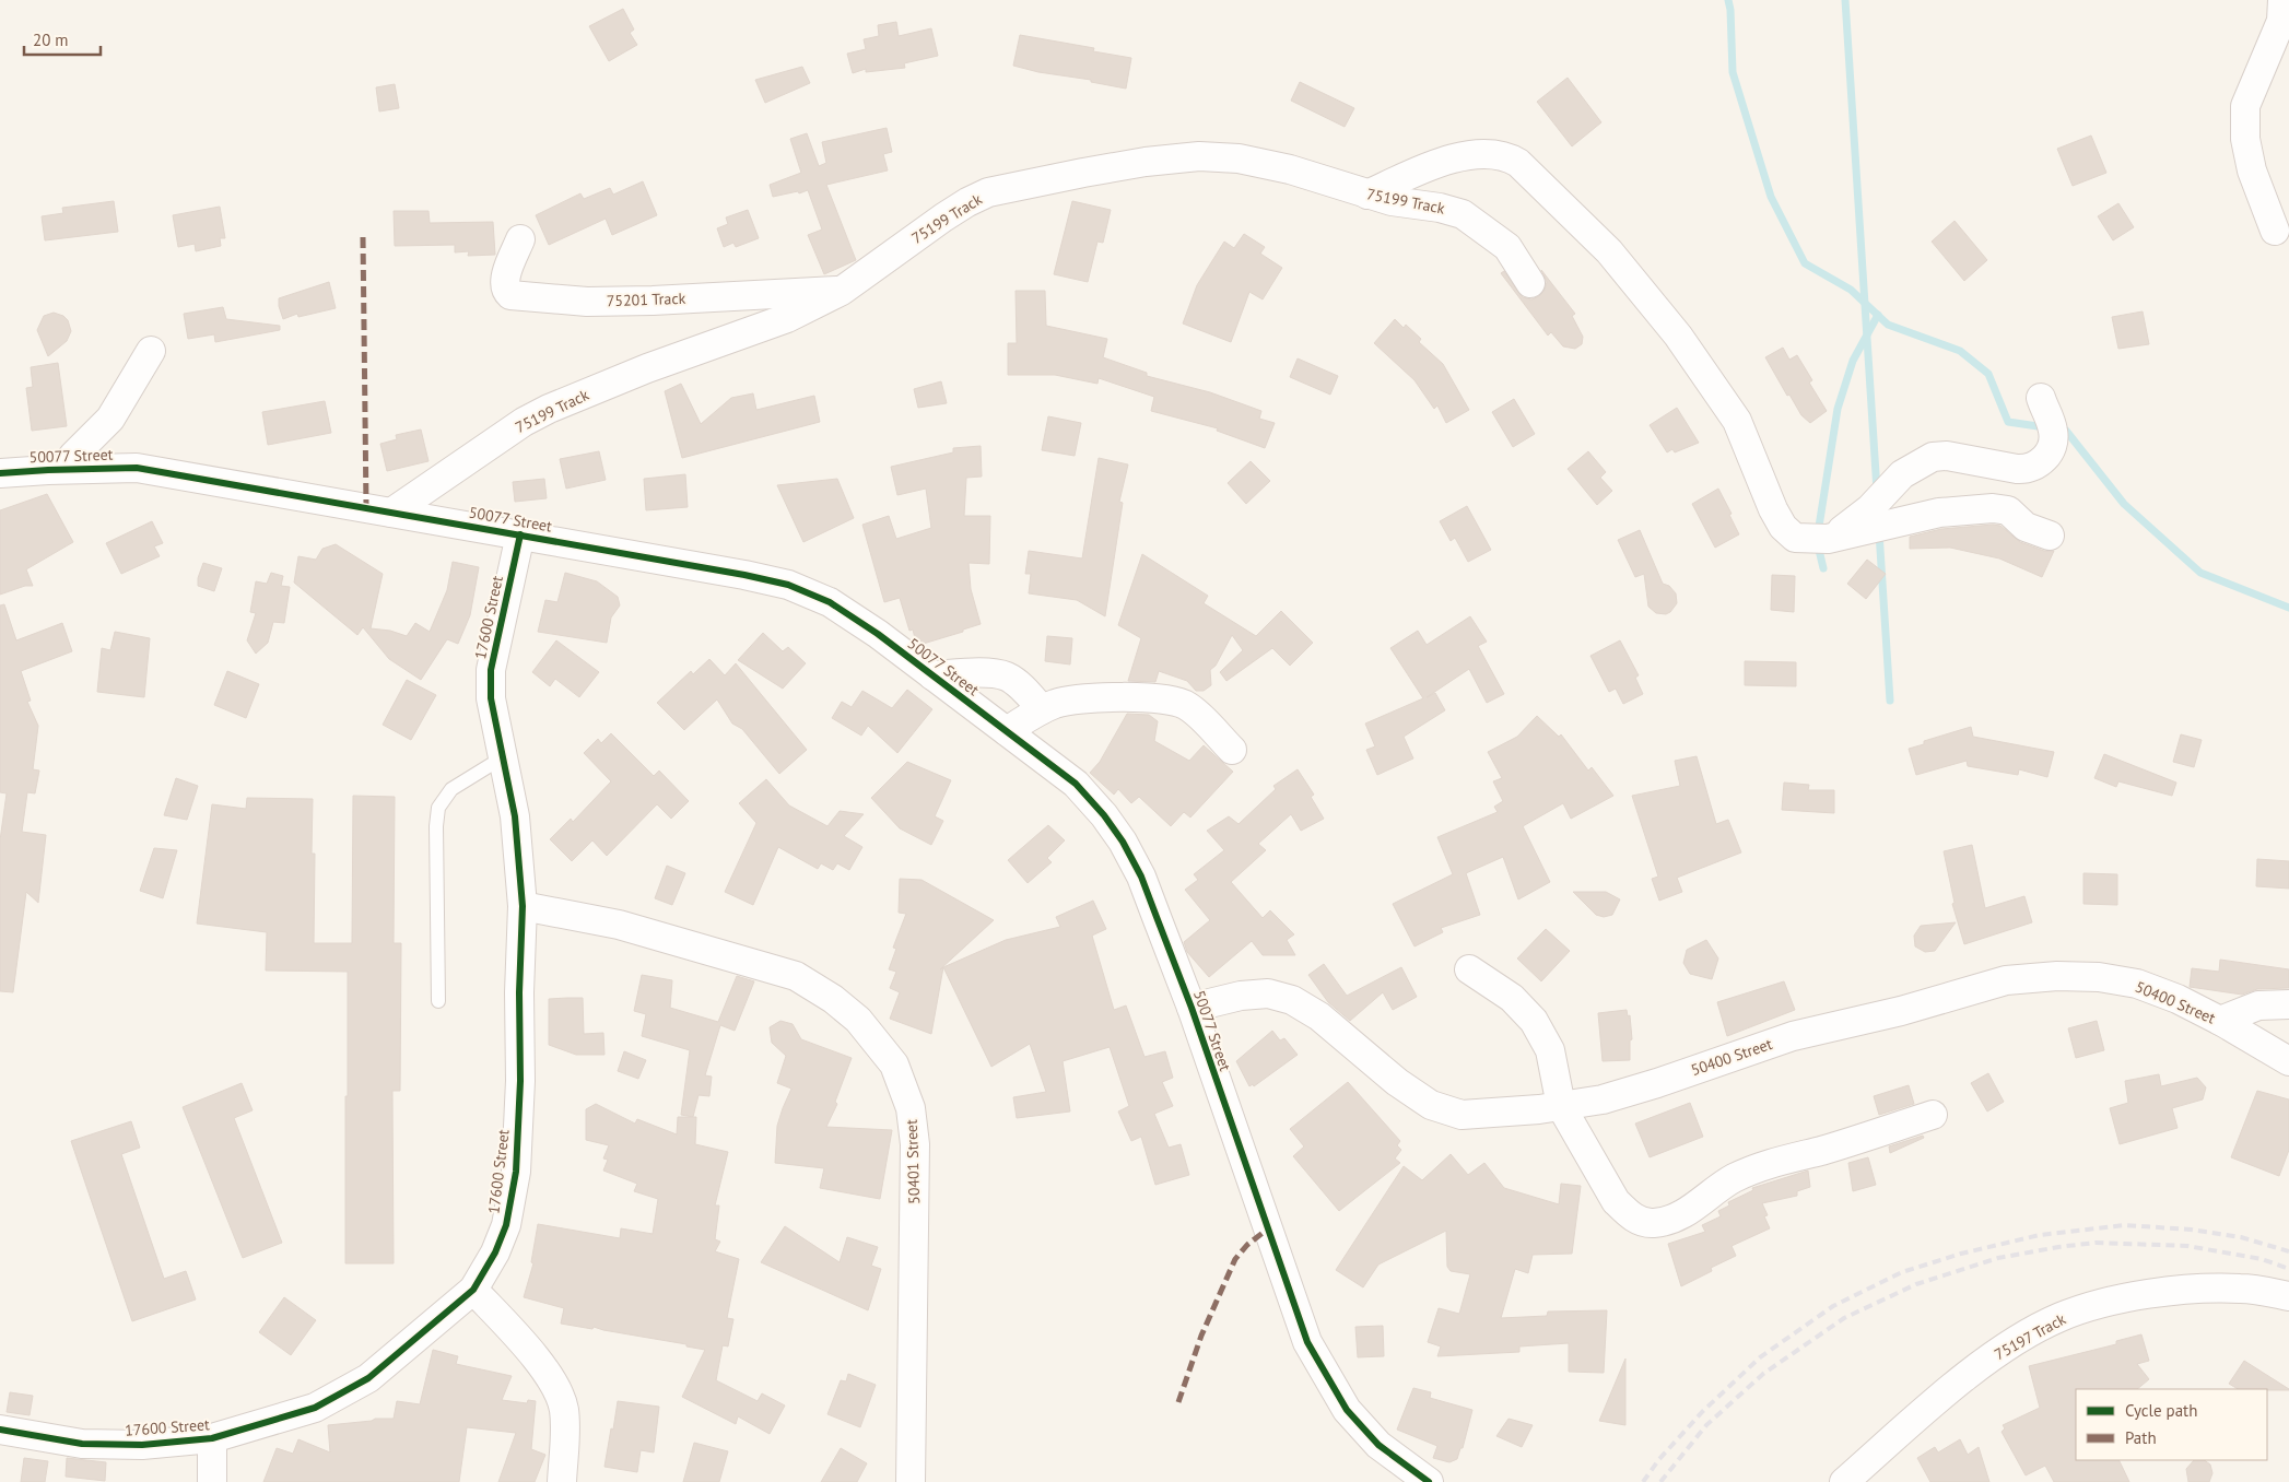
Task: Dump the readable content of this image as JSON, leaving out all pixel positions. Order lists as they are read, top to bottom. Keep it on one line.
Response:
{"streets":{"street":["75199 Track","75201 Track","50077 Street","17600 Street","50400 Street","50401 Street","75197 Track"]},"crossings":[["75199 Track","75201 Track"],["75199 Track","50077 Street"],["50077 Street","17600 Street"],["50077 Street","50400 Street"],["17600 Street","50401 Street"]],"legend":["Cycle path","Path"],"scale_bar":"20 m"}
